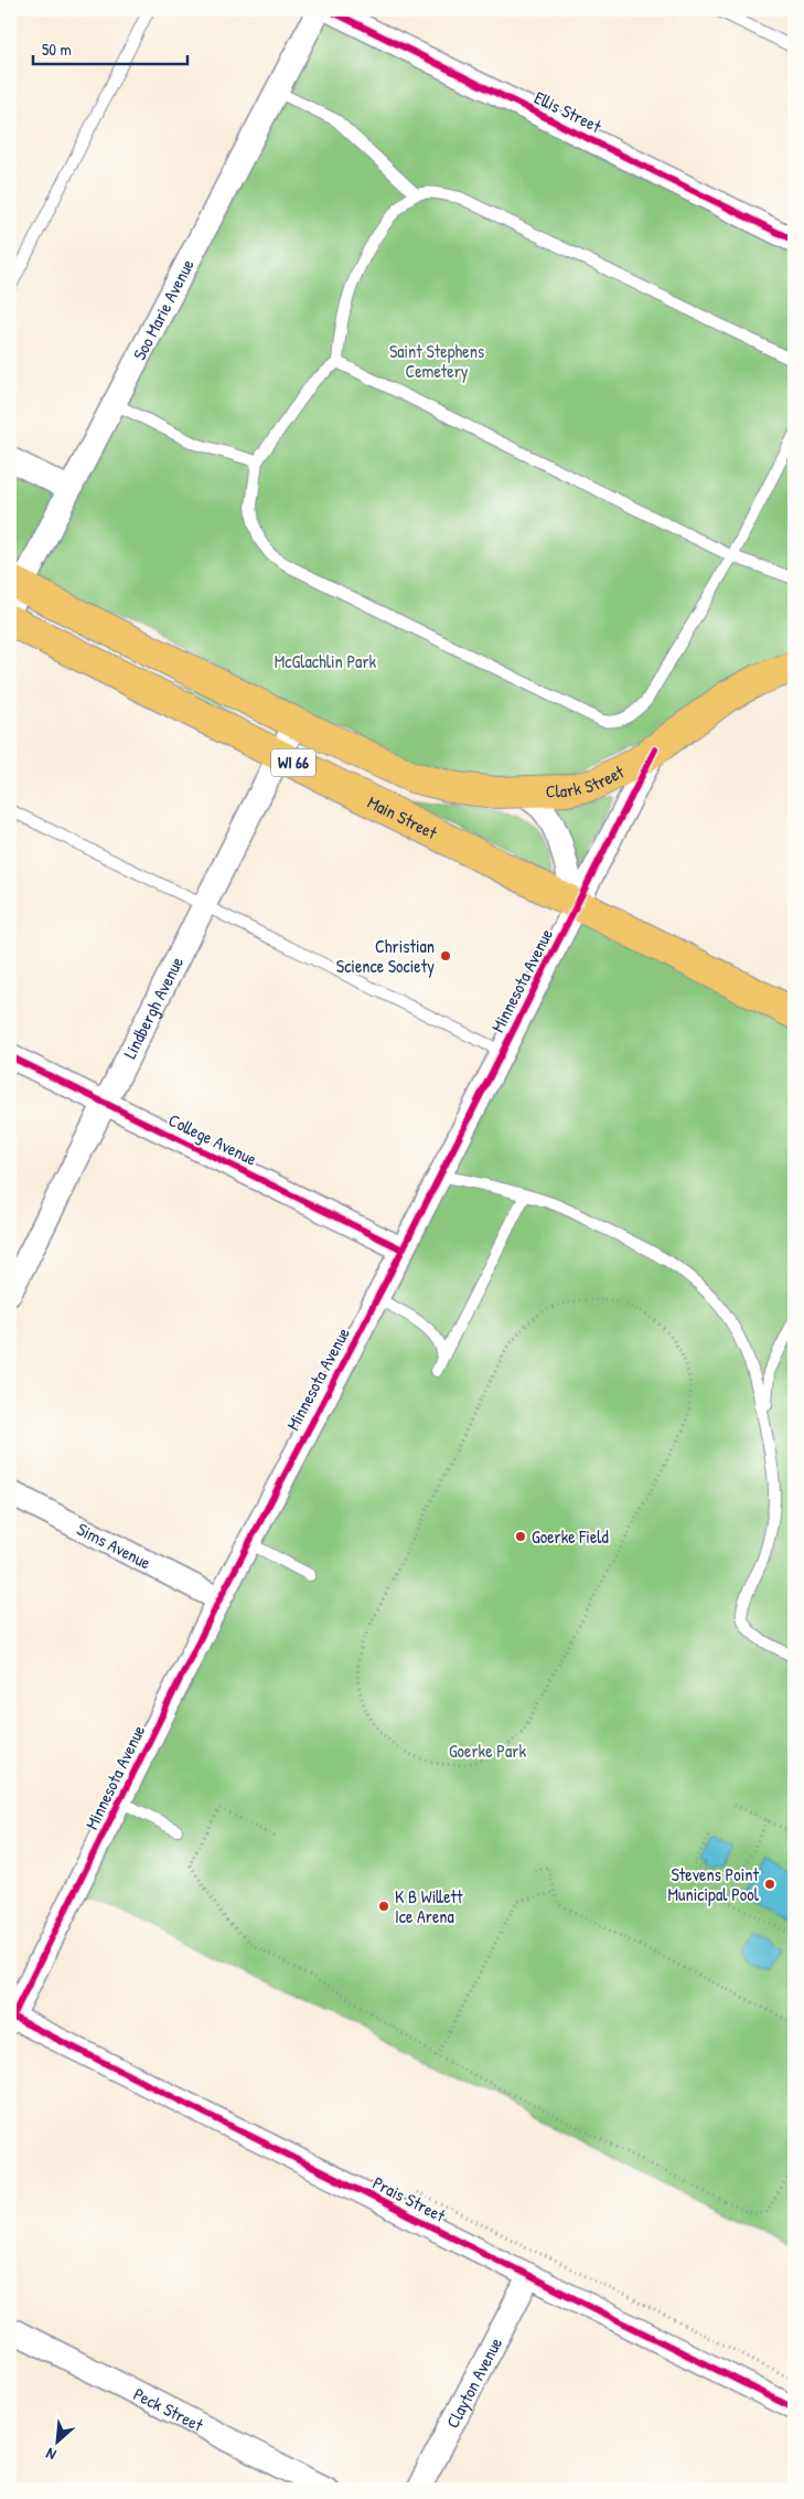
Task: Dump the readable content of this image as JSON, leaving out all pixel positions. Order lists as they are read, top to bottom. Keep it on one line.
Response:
{"streets":{"main road":["WI 66","Clark Street","Main Street"],"street":["Ellis Street","Soo Marie Avenue","Minnesota Avenue","Lindbergh Avenue","College Avenue","Sims Avenue","Prais Street","Clayton Avenue","Peck Street"]},"crossings":[["Soo Marie Avenue","WI 66"],["WI 66","Clark Street"],["WI 66","Lindbergh Avenue"],["Clark Street","Minnesota Avenue"],["Clark Street","Lindbergh Avenue"],["Main Street","Minnesota Avenue"],["Main Street","Lindbergh Avenue"],["Minnesota Avenue","College Avenue"],["Minnesota Avenue","Sims Avenue"],["Minnesota Avenue","Prais Street"],["Lindbergh Avenue","College Avenue"],["Prais Street","Clayton Avenue"]],"parks":["Saint Stephens Cemetery","McGlachlin Park","Goerke Park"],"places":["Christian Science Society","Goerke Field","Stevens Point Municipal Pool","K B Willett Ice Arena"],"scale_bar":"50 m","north":"bottom left"}
